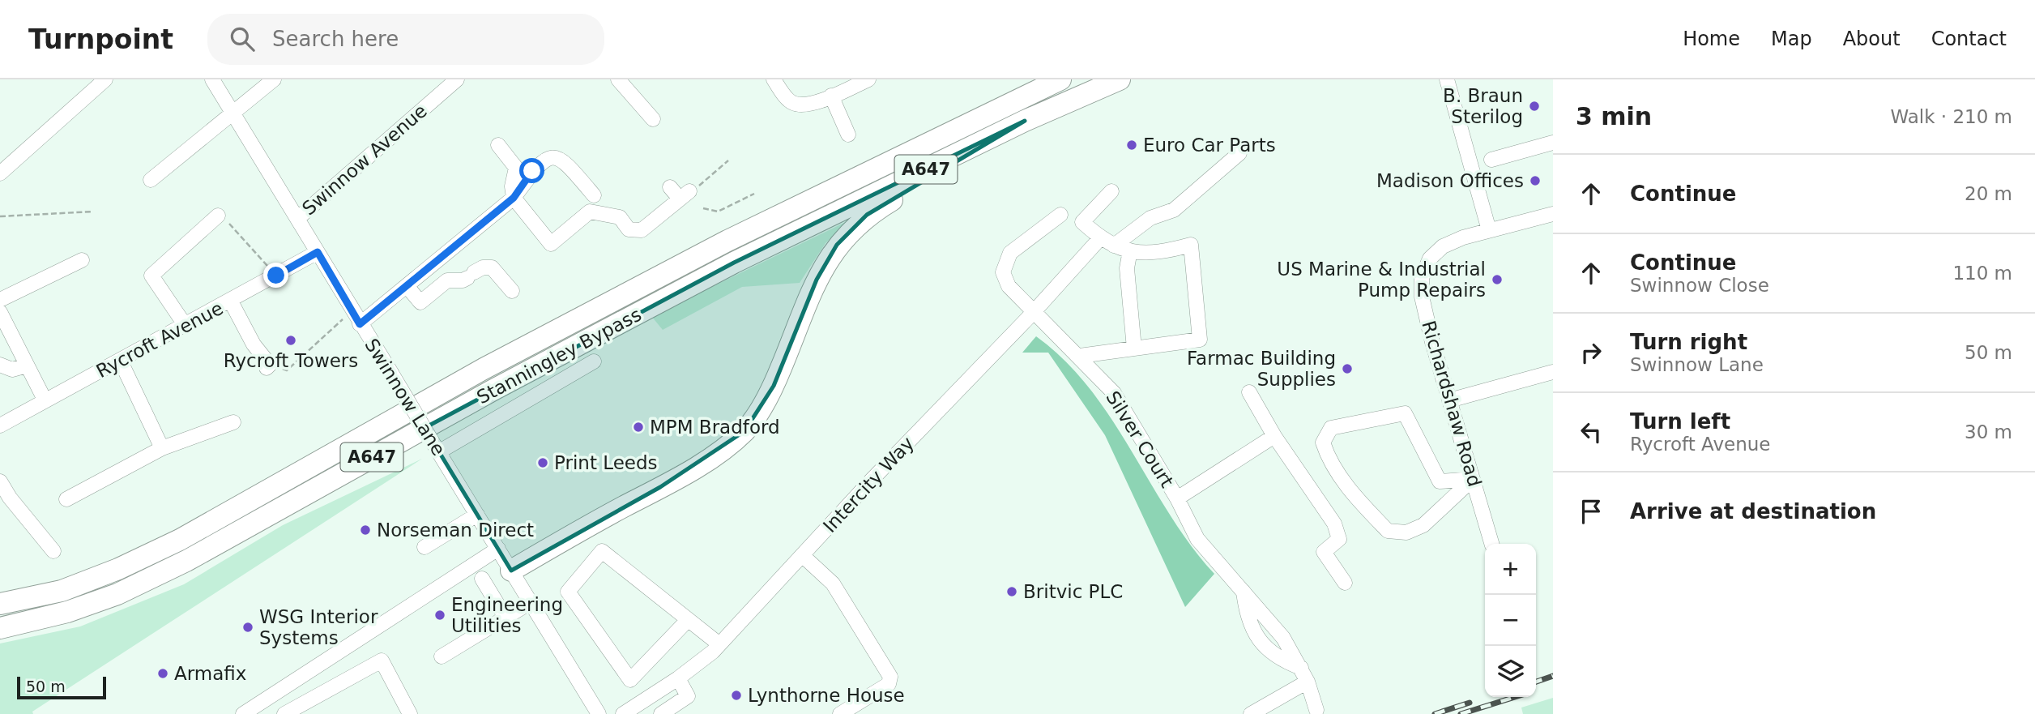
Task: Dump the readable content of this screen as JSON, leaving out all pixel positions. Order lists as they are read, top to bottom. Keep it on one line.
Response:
{"streets":{"highway":["A647","Stanningley Bypass"],"street":["Swinnow Avenue","Rycroft Avenue","Swinnow Lane","Richardshaw Road","Silver Court","Intercity Way"]},"crossings":[["Swinnow Avenue","Swinnow Lane"],["Rycroft Avenue","Swinnow Lane"],["Silver Court","Intercity Way"]],"places":["B. Braun Sterilog","Euro Car Parts","Madison Offices","US Marine & Industrial Pump Repairs","Rycroft Towers","Farmac Building Supplies","MPM Bradford","Print Leeds","Norseman Direct","Britvic PLC","Engineering Utilities","WSG Interior Systems","Armafix","Lynthorne House"],"scale_bar":"50 m","page":{"header":"Turnpoint","search":"Search here","nav":["Home","Map","About","Contact"],"heading":["3 min","Walk · 210 m"],"list":[["Continue","20 m"],["Continue","Swinnow Close","110 m"],["Turn right","Swinnow Lane","50 m"],["Turn left","Rycroft Avenue","30 m"],"Arrive at destination"],"map_buttons":["+","−"],"scale":"50 m"}}
